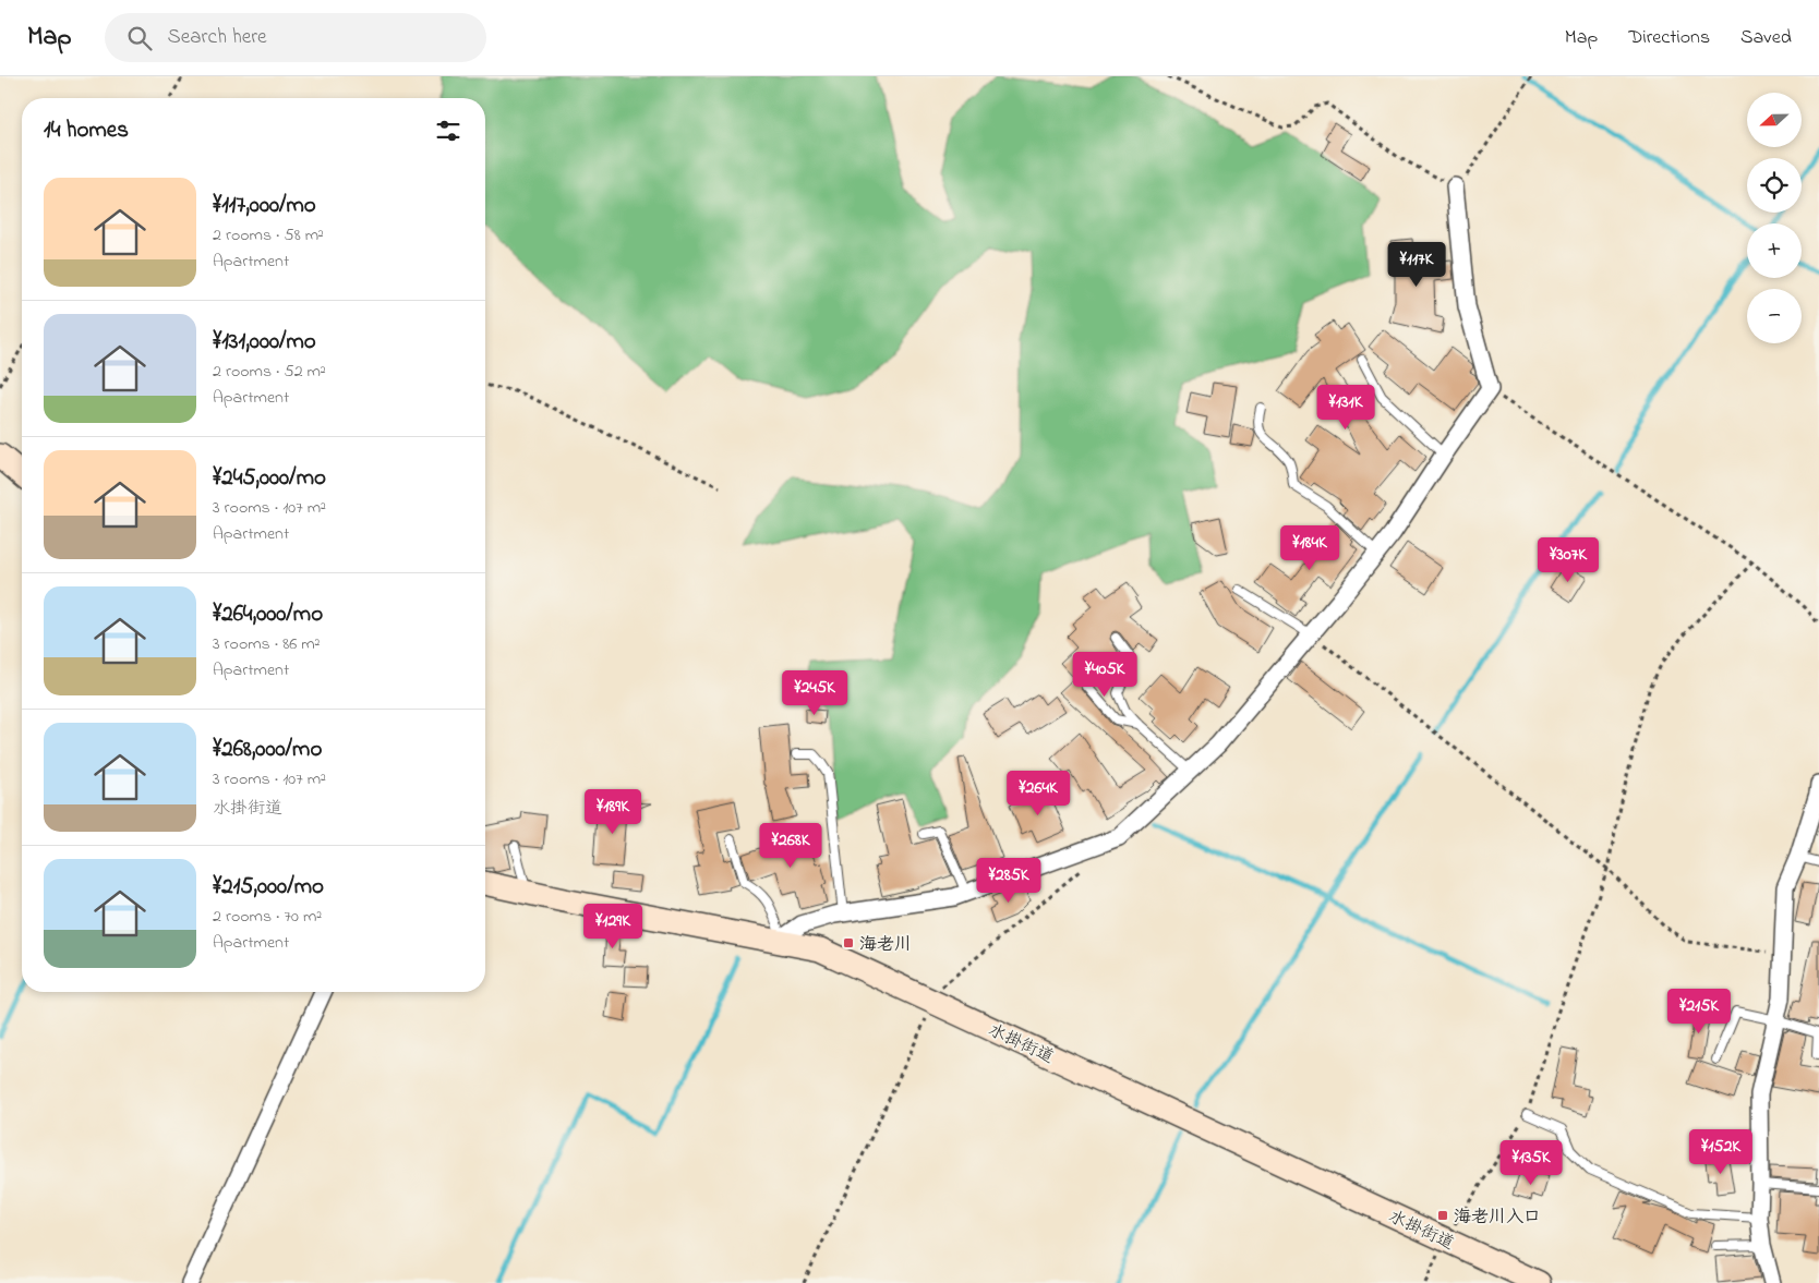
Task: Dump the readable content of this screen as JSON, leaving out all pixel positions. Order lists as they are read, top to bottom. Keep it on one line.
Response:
{"streets":{"main road":["水掛街道"]},"places":{"transit":["海老川","海老川入口"]},"north":"left","page":{"header":"Map","search":"Search here","nav":["Map","Directions","Saved"],"map_buttons":["+","−"],"heading":"14 homes","list":[{"name":"¥117,000/mo","note":"2 rooms · 58 m² · Apartment"},{"name":"¥131,000/mo","note":"2 rooms · 52 m² · Apartment"},{"name":"¥245,000/mo","note":"3 rooms · 107 m² · Apartment"},{"name":"¥264,000/mo","note":"3 rooms · 86 m² · Apartment"},{"name":"¥268,000/mo","note":"3 rooms · 107 m² · 水掛街道"},{"name":"¥215,000/mo","note":"2 rooms · 70 m² · Apartment"}],"price":["¥117K","¥131K","¥184K","¥307K","¥405K","¥245K","¥264K","¥189K","¥268K","¥285K","¥129K","¥215K","¥152K","¥135K"]}}
